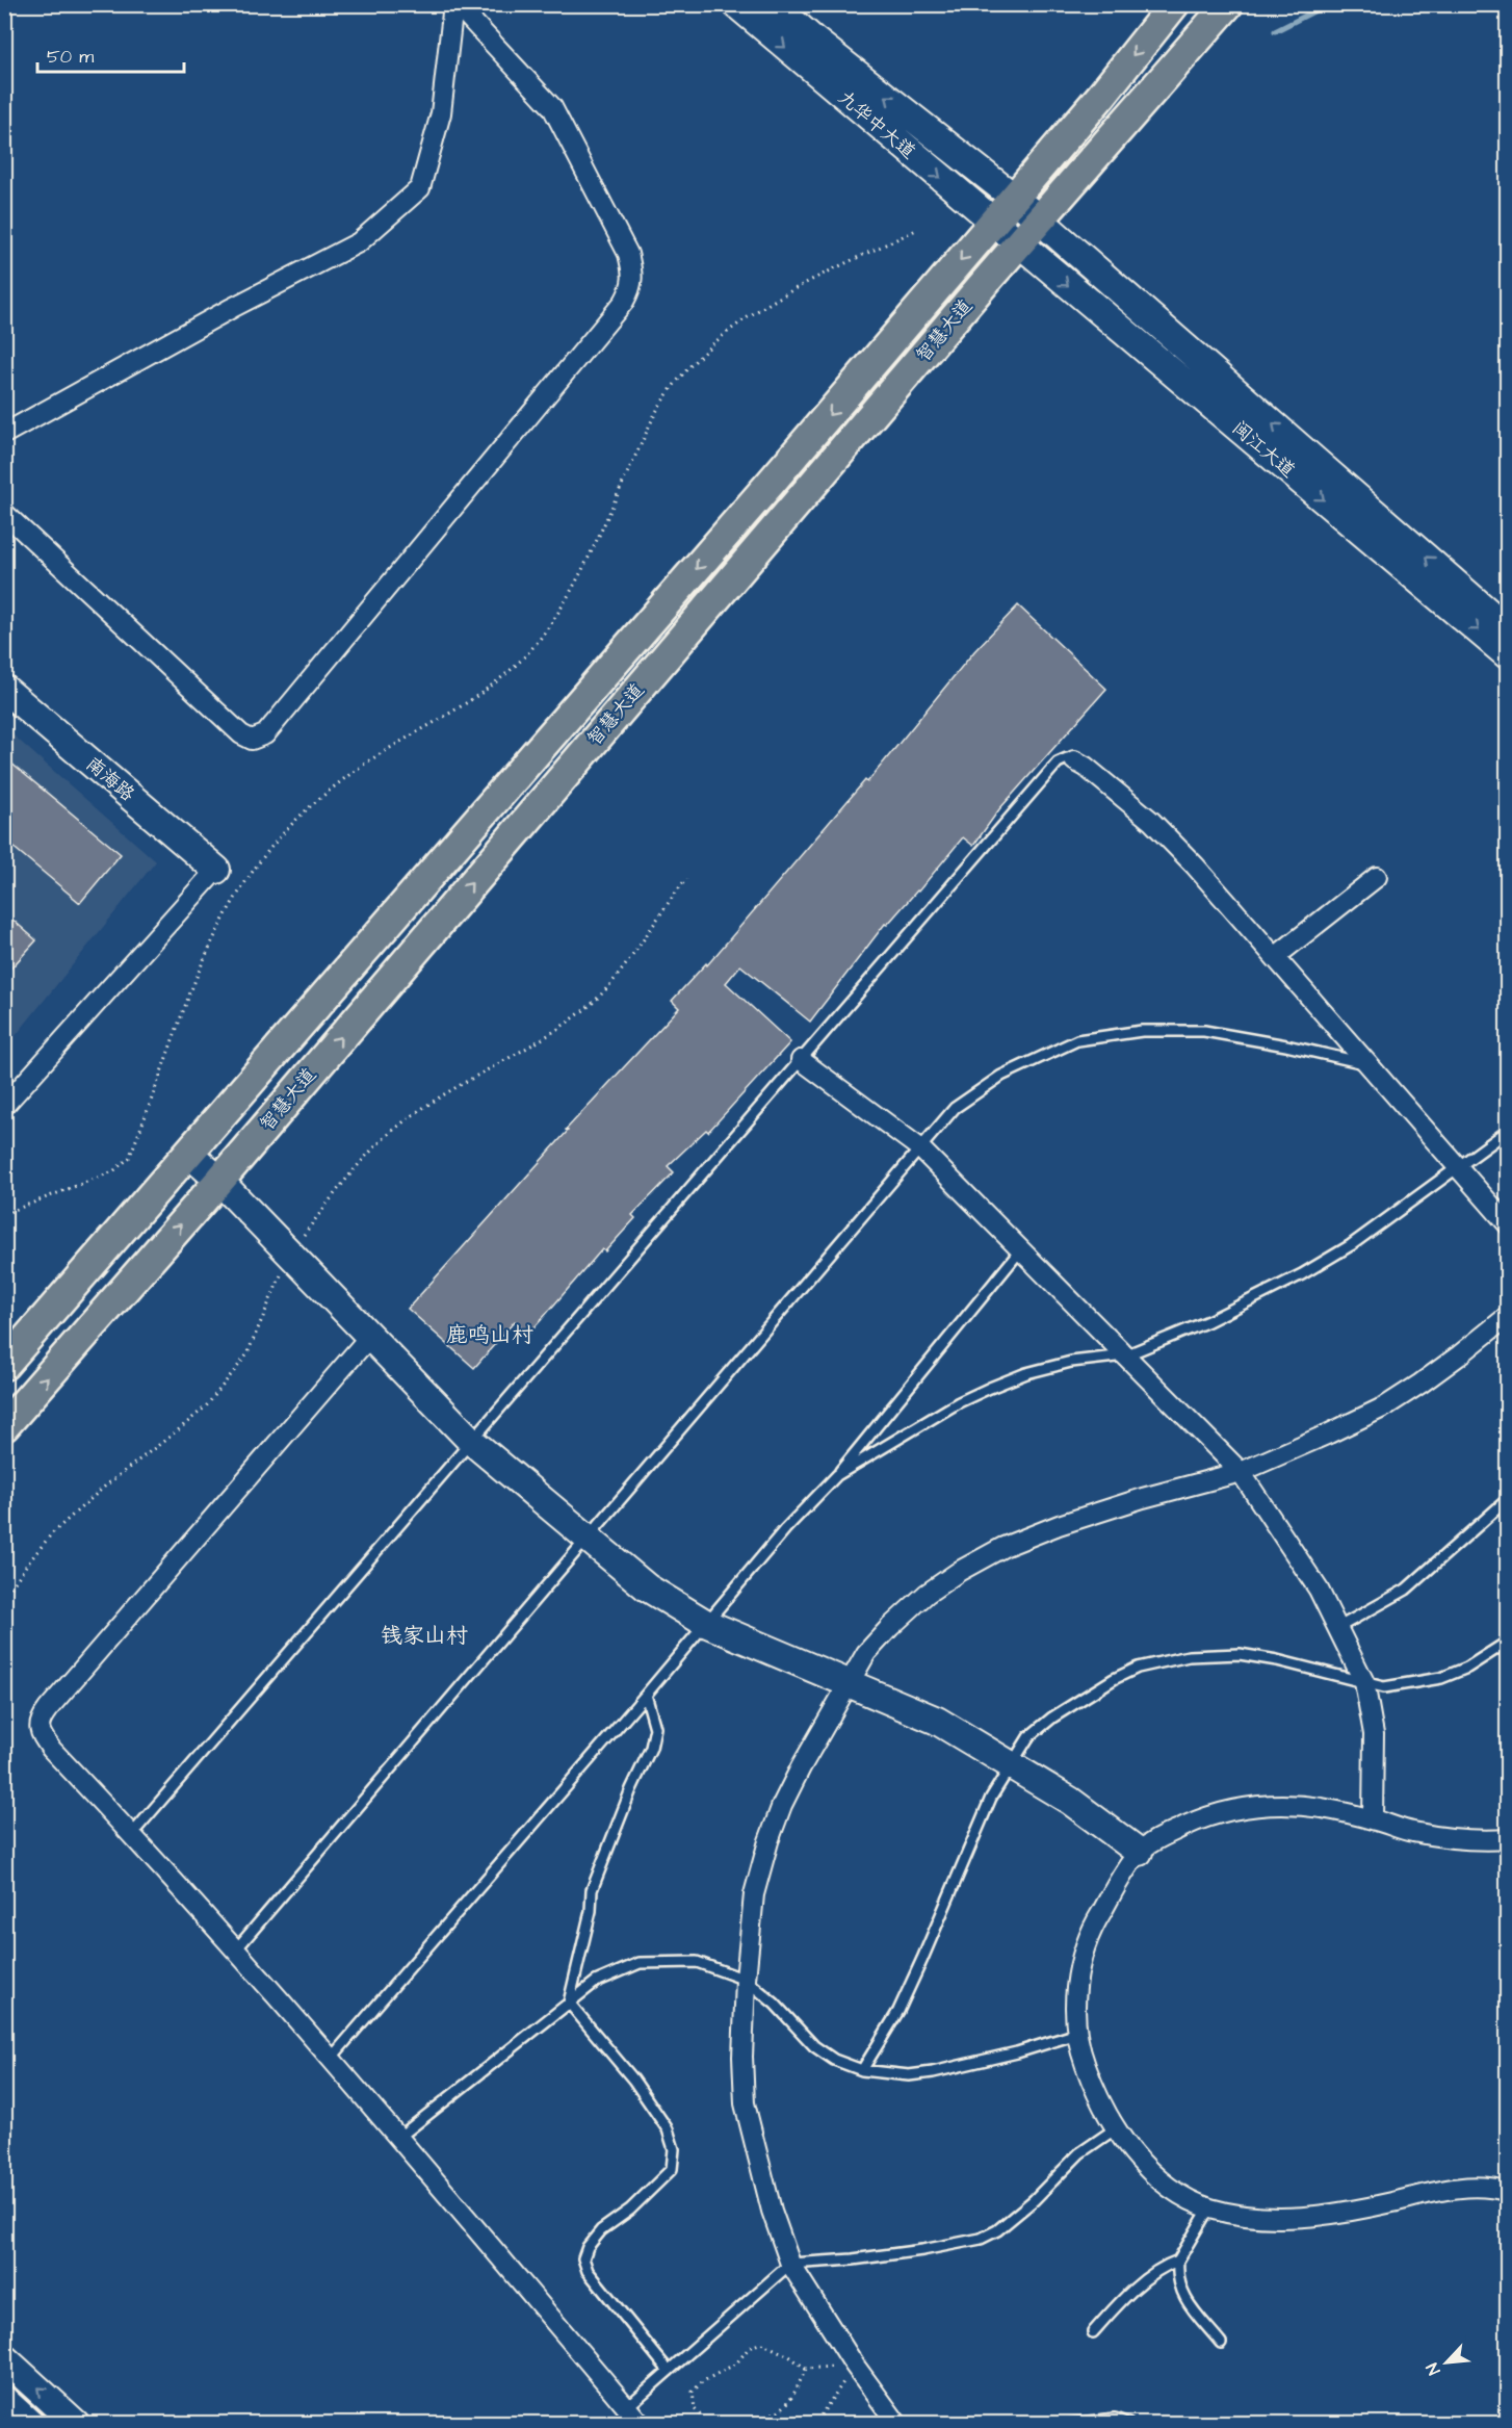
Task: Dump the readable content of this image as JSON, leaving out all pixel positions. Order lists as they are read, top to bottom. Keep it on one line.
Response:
{"streets":{"main road":["智慧大道"],"street":["九华中大道","闽江大道","南海路"]},"crossings":[["九华中大道","智慧大道"],["九华中大道","闽江大道"],["智慧大道","闽江大道"]],"districts":["鹿鸣山村","钱家山村"],"scale_bar":"50 m","north":"bottom left"}
